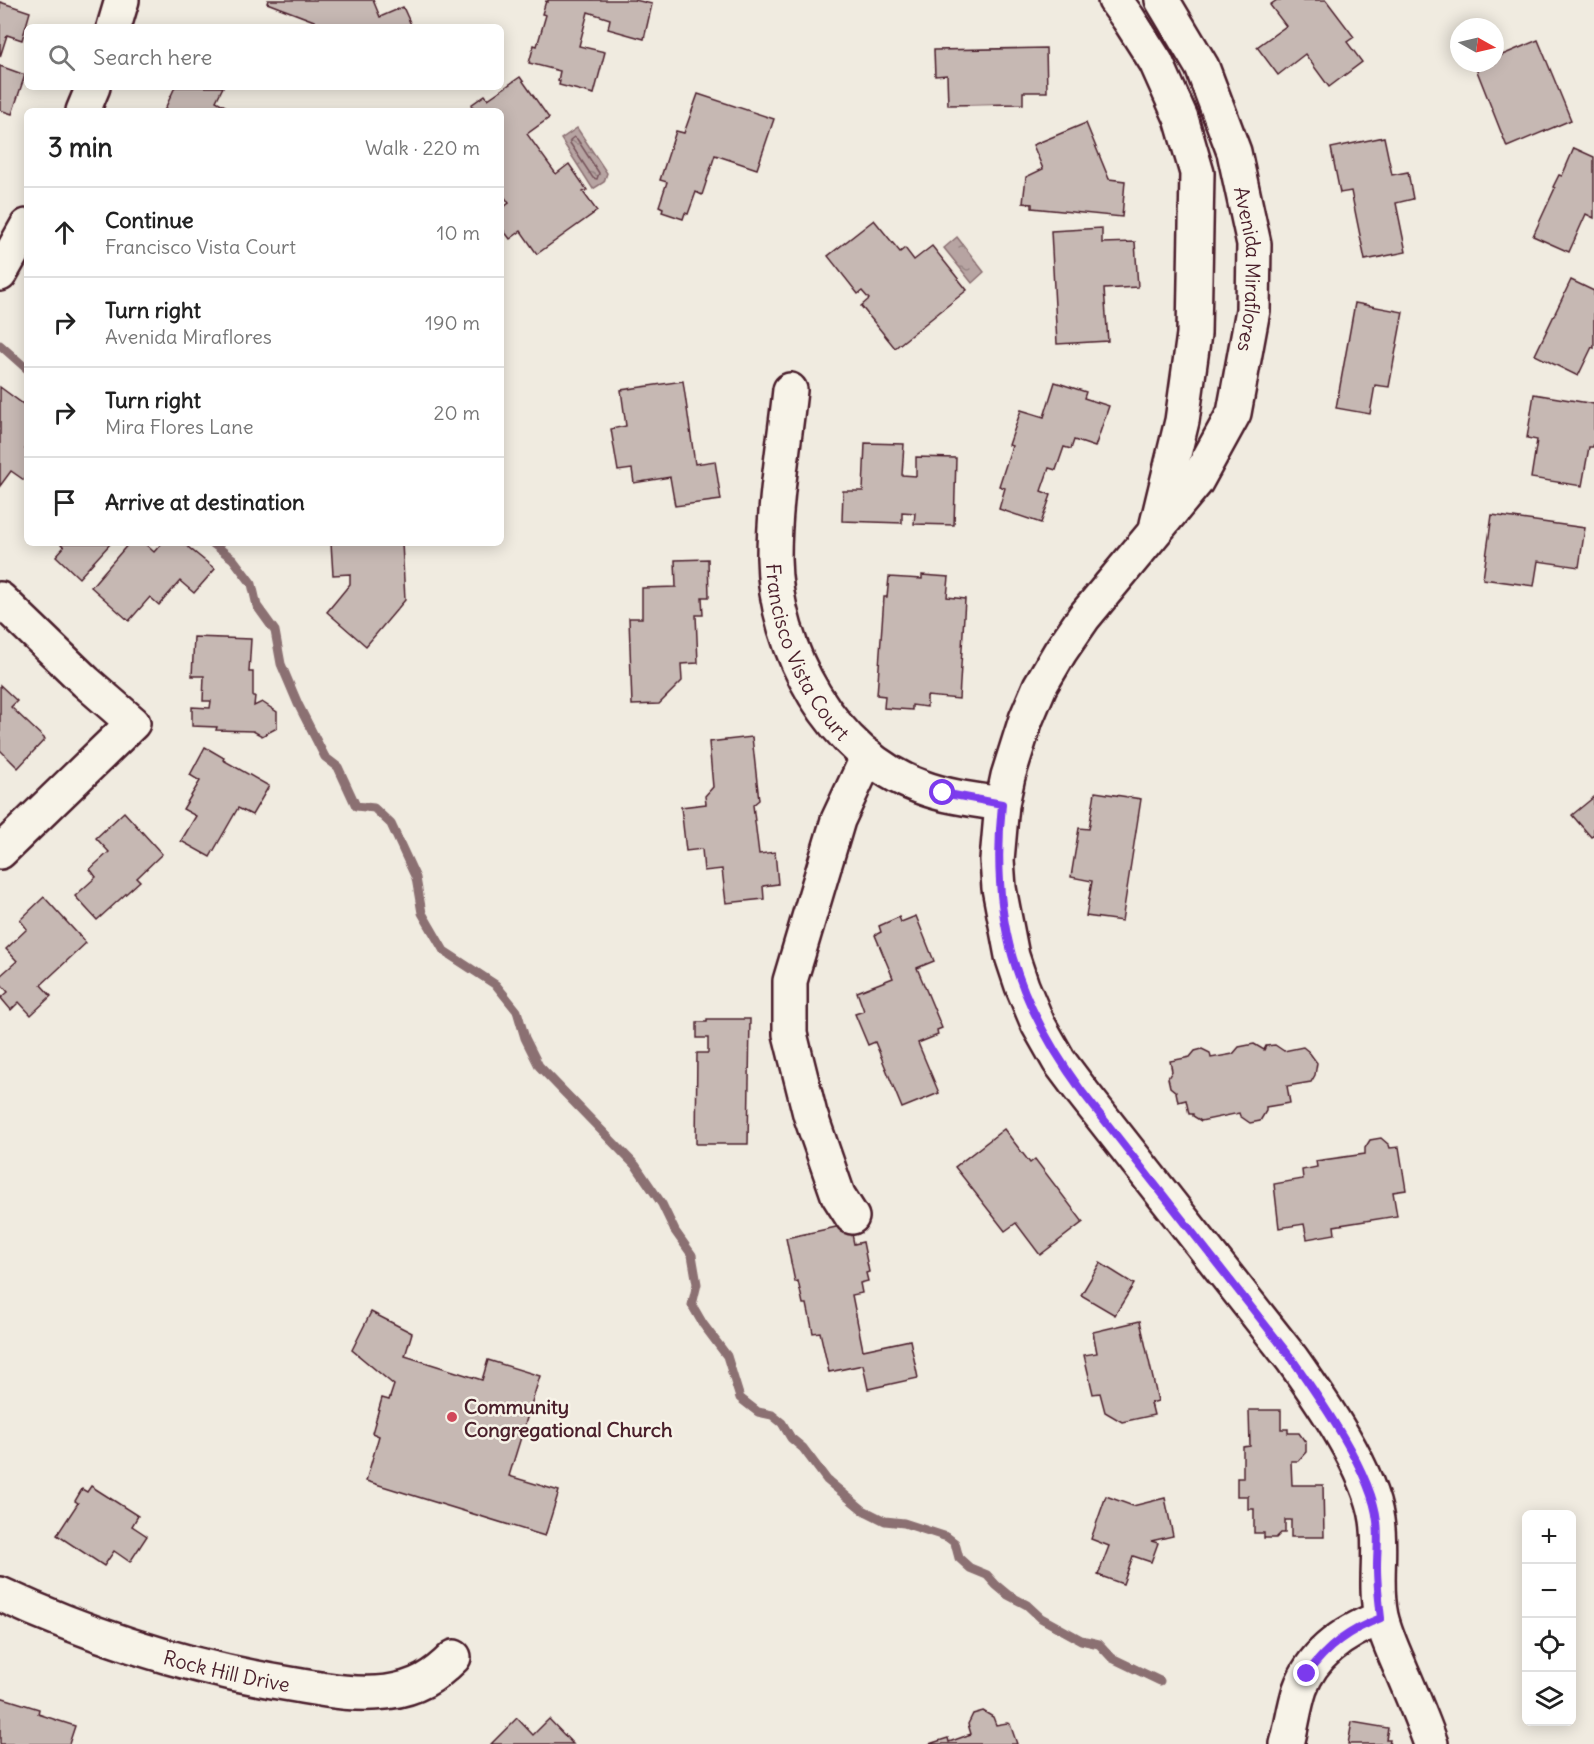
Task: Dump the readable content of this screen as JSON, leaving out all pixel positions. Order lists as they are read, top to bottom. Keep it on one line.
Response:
{"streets":{"street":["Avenida Miraflores","Francisco Vista Court","Rock Hill Drive"]},"crossings":[["Avenida Miraflores","Francisco Vista Court"]],"places":["Community Congregational Church"],"north":"right","page":{"search":"Search here","heading":["3 min","Walk · 220 m"],"list":[["Continue","Francisco Vista Court","10 m"],["Turn right","Avenida Miraflores","190 m"],["Turn right","Mira Flores Lane","20 m"],"Arrive at destination"],"map_buttons":["+","−"]}}
